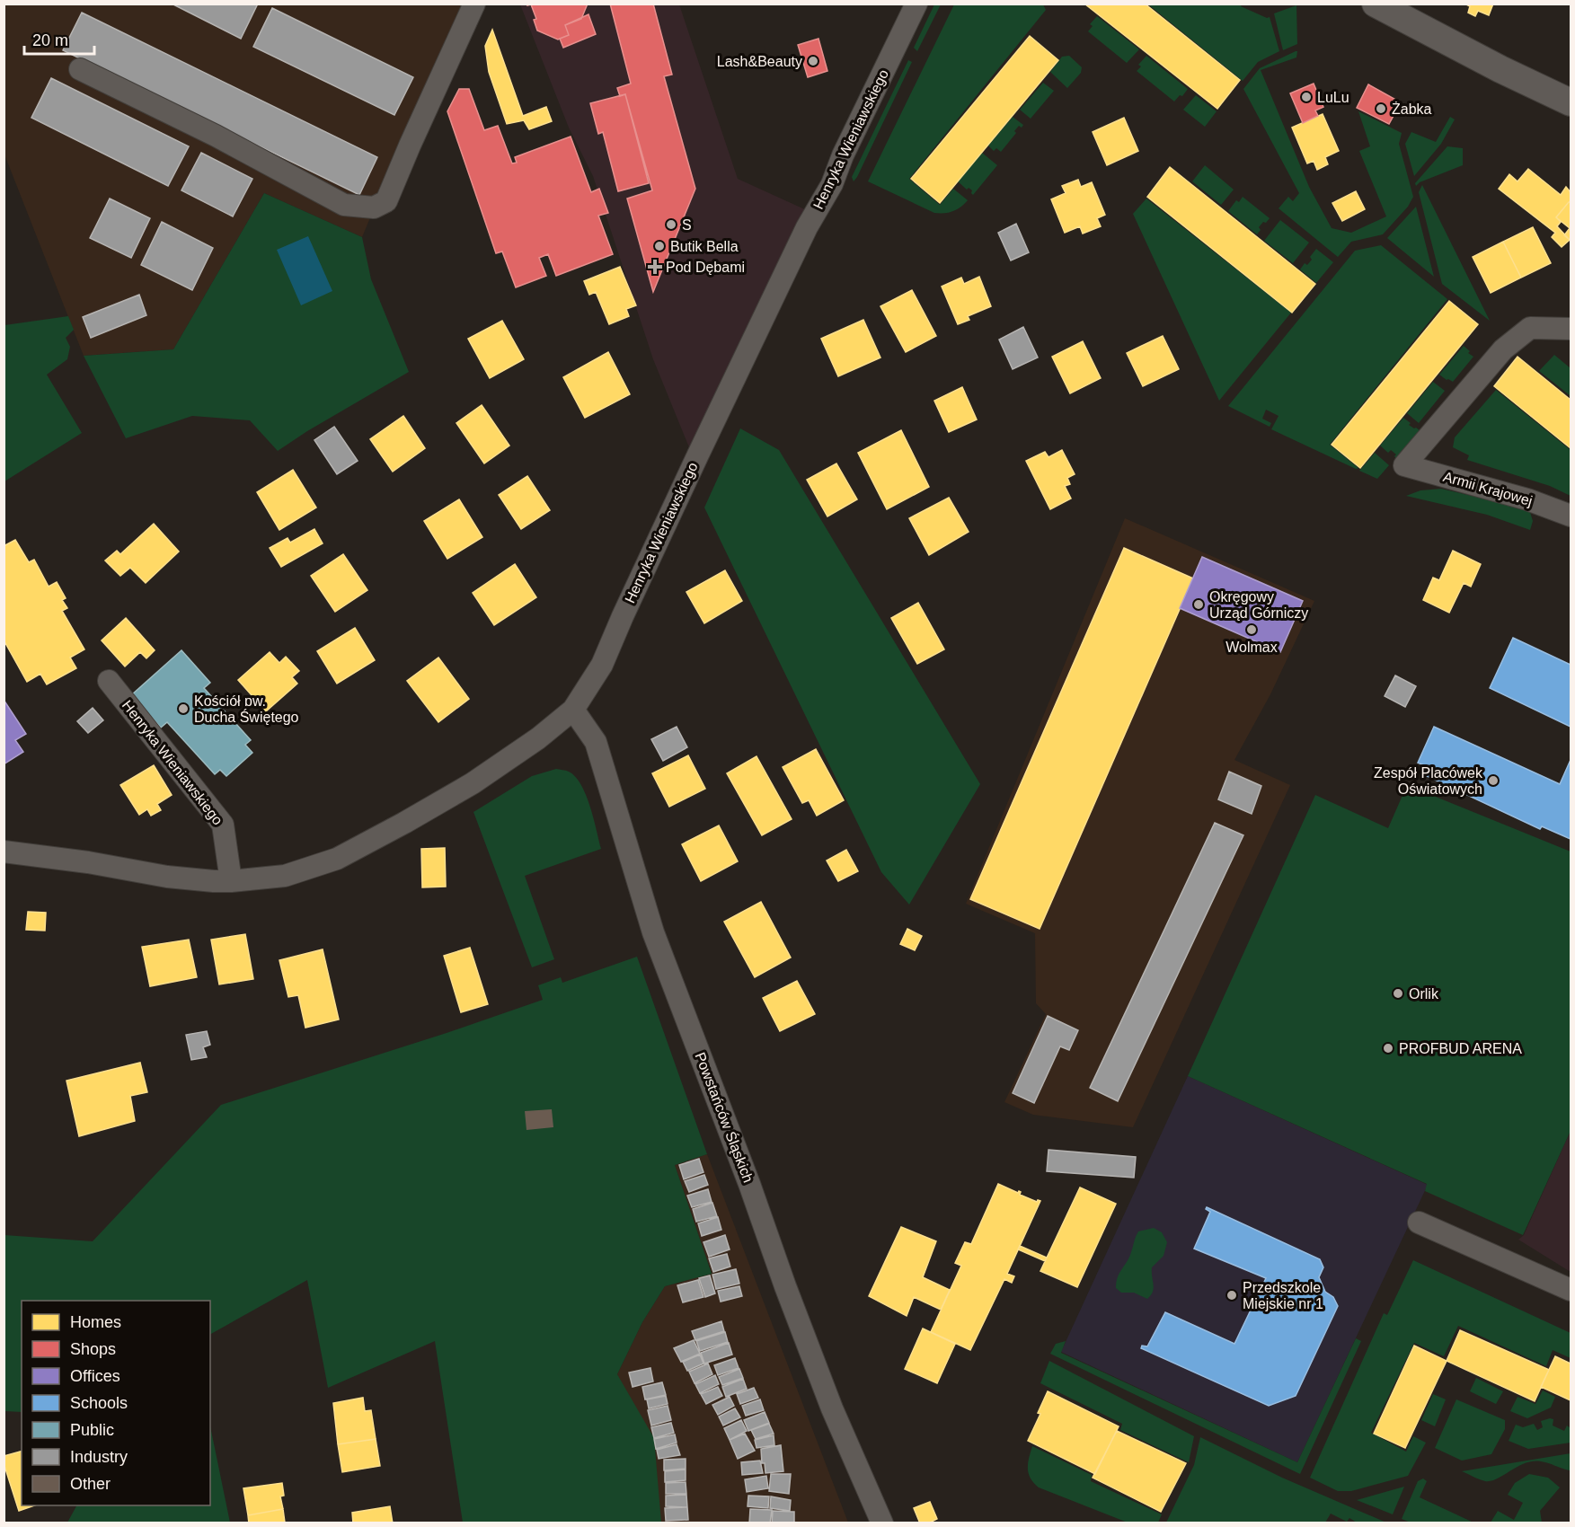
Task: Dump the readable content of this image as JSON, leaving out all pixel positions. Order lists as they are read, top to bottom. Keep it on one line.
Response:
{"streets":{"street":["Henryka Wieniawskiego","Armii Krajowej","Powstańców Śląskich"]},"crossings":[["Henryka Wieniawskiego","Powstańców Śląskich"]],"places":{"other":["Lash&Beauty","LuLu","Żabka","S","Butik Bella","Okręgowy Urząd Górniczy","Wolmax","Kościół pw. Ducha Świętego","Zespół Placówek Oświatowych","Orlik","PROFBUD ARENA","Przedszkole Miejskie nr 1"],"health":["Pod Dębami"]},"legend":["Homes","Shops","Offices","Schools","Public","Industry","Other"],"scale_bar":"20 m"}
